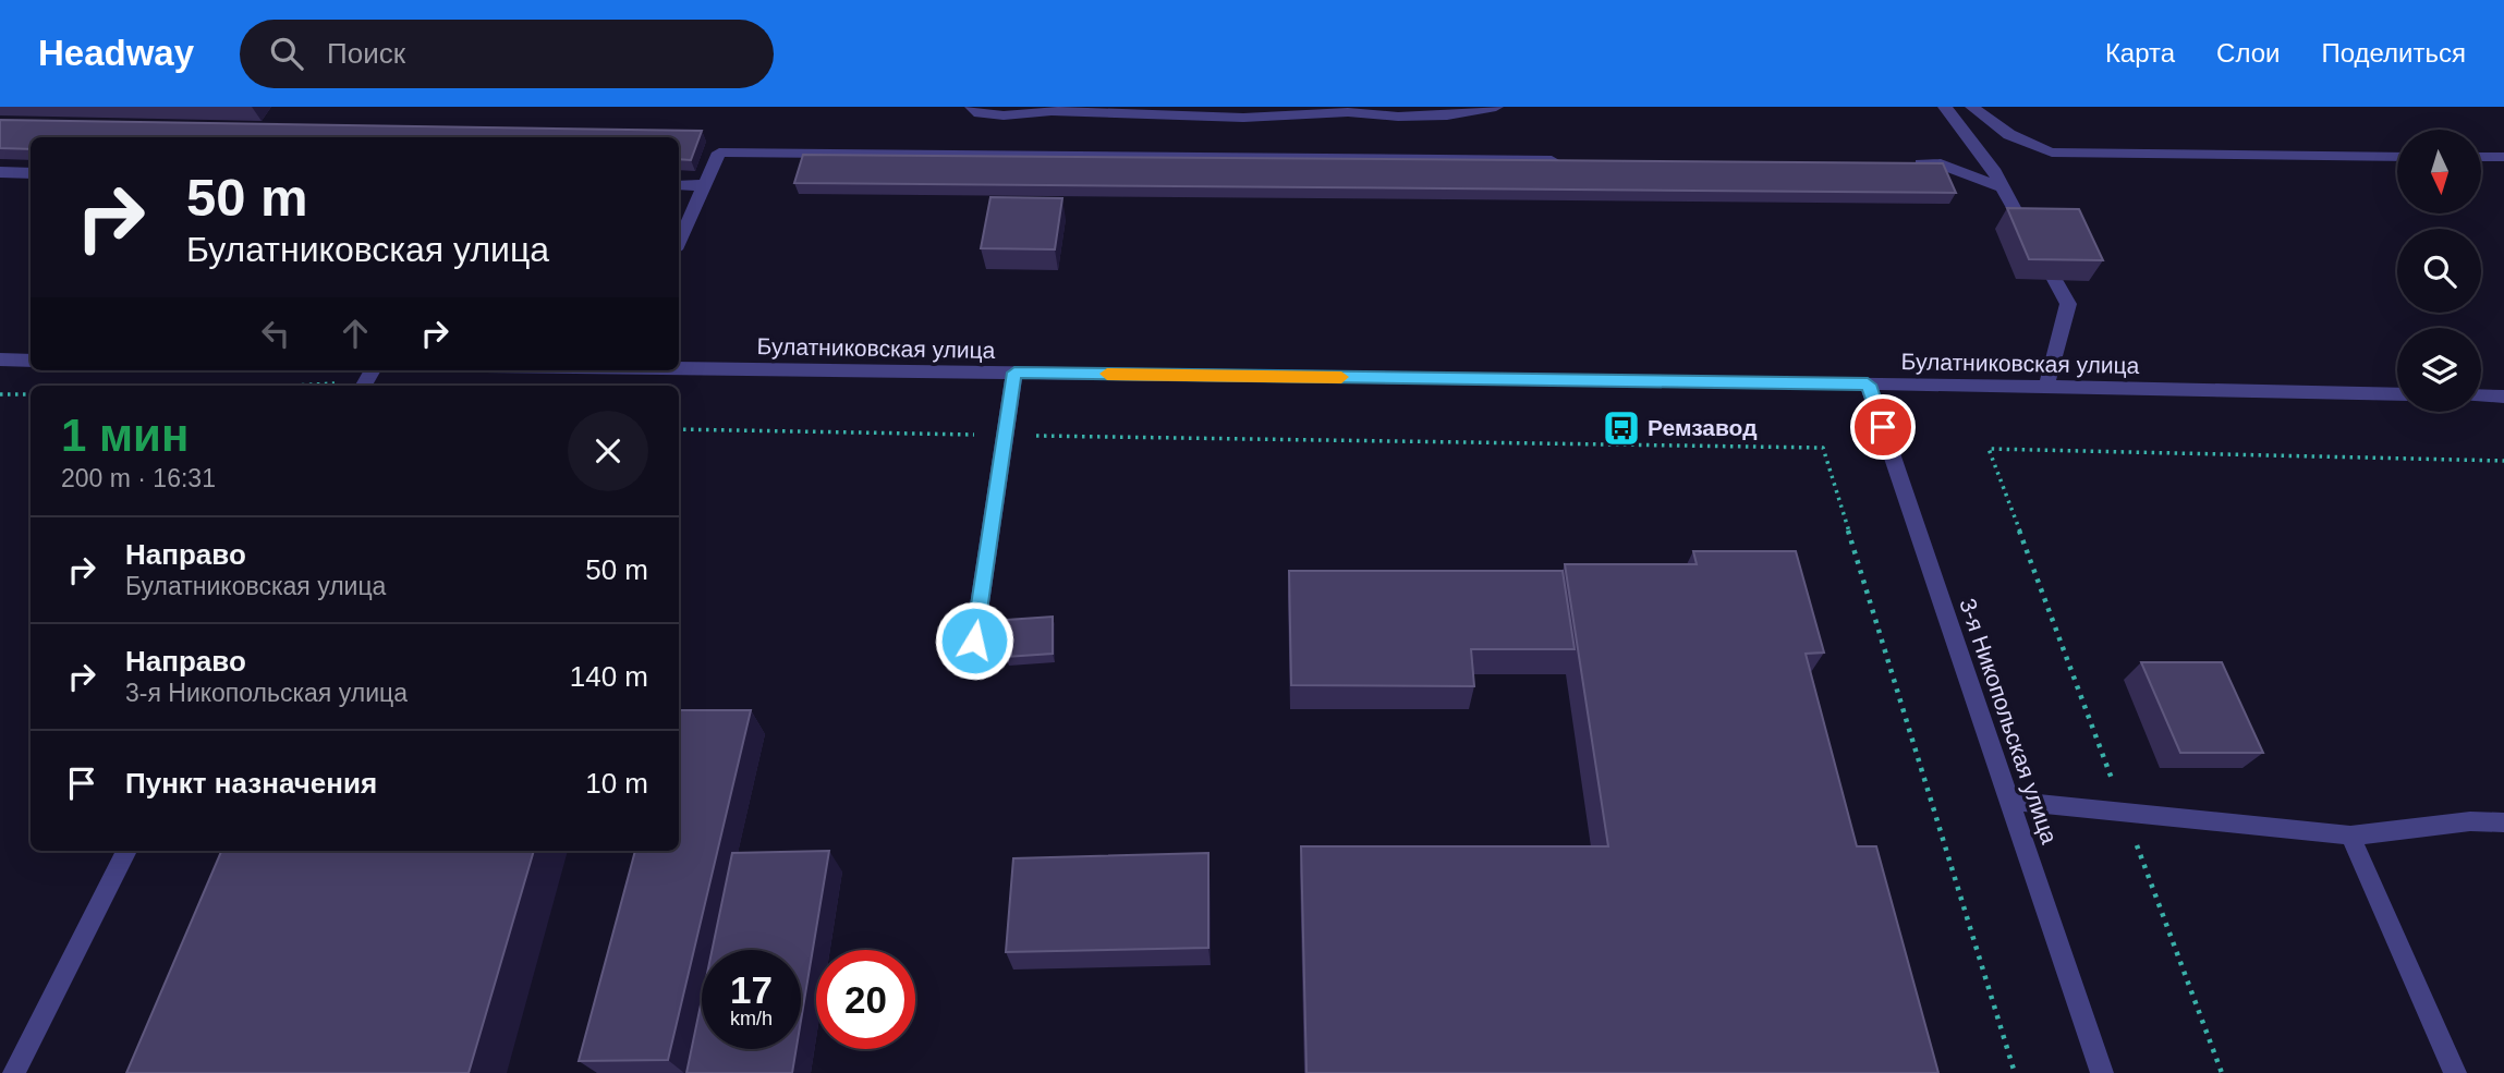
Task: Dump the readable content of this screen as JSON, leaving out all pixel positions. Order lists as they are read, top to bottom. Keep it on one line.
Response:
{"streets":{"street":["Булатниковская улица","3-я Никопольская улица"]},"crossings":[["Булатниковская улица","3-я Никопольская улица"]],"places":{"bus stop":["Ремзавод"]},"north":"bottom","page":{"header":"Headway","search":"Поиск","nav":["Карта","Слои","Поделиться"],"turn":["50 m","Булатниковская улица"],"heading":["1 мин","200 m · 16:31"],"list":[{"name":"Направо","note":"Булатниковская улица","value":"50 m"},{"name":"Направо","note":"3-я Никопольская улица","value":"140 m"},{"name":"Пункт назначения","value":"10 m"}],"speed":"17 km/h","limit":"20"}}
